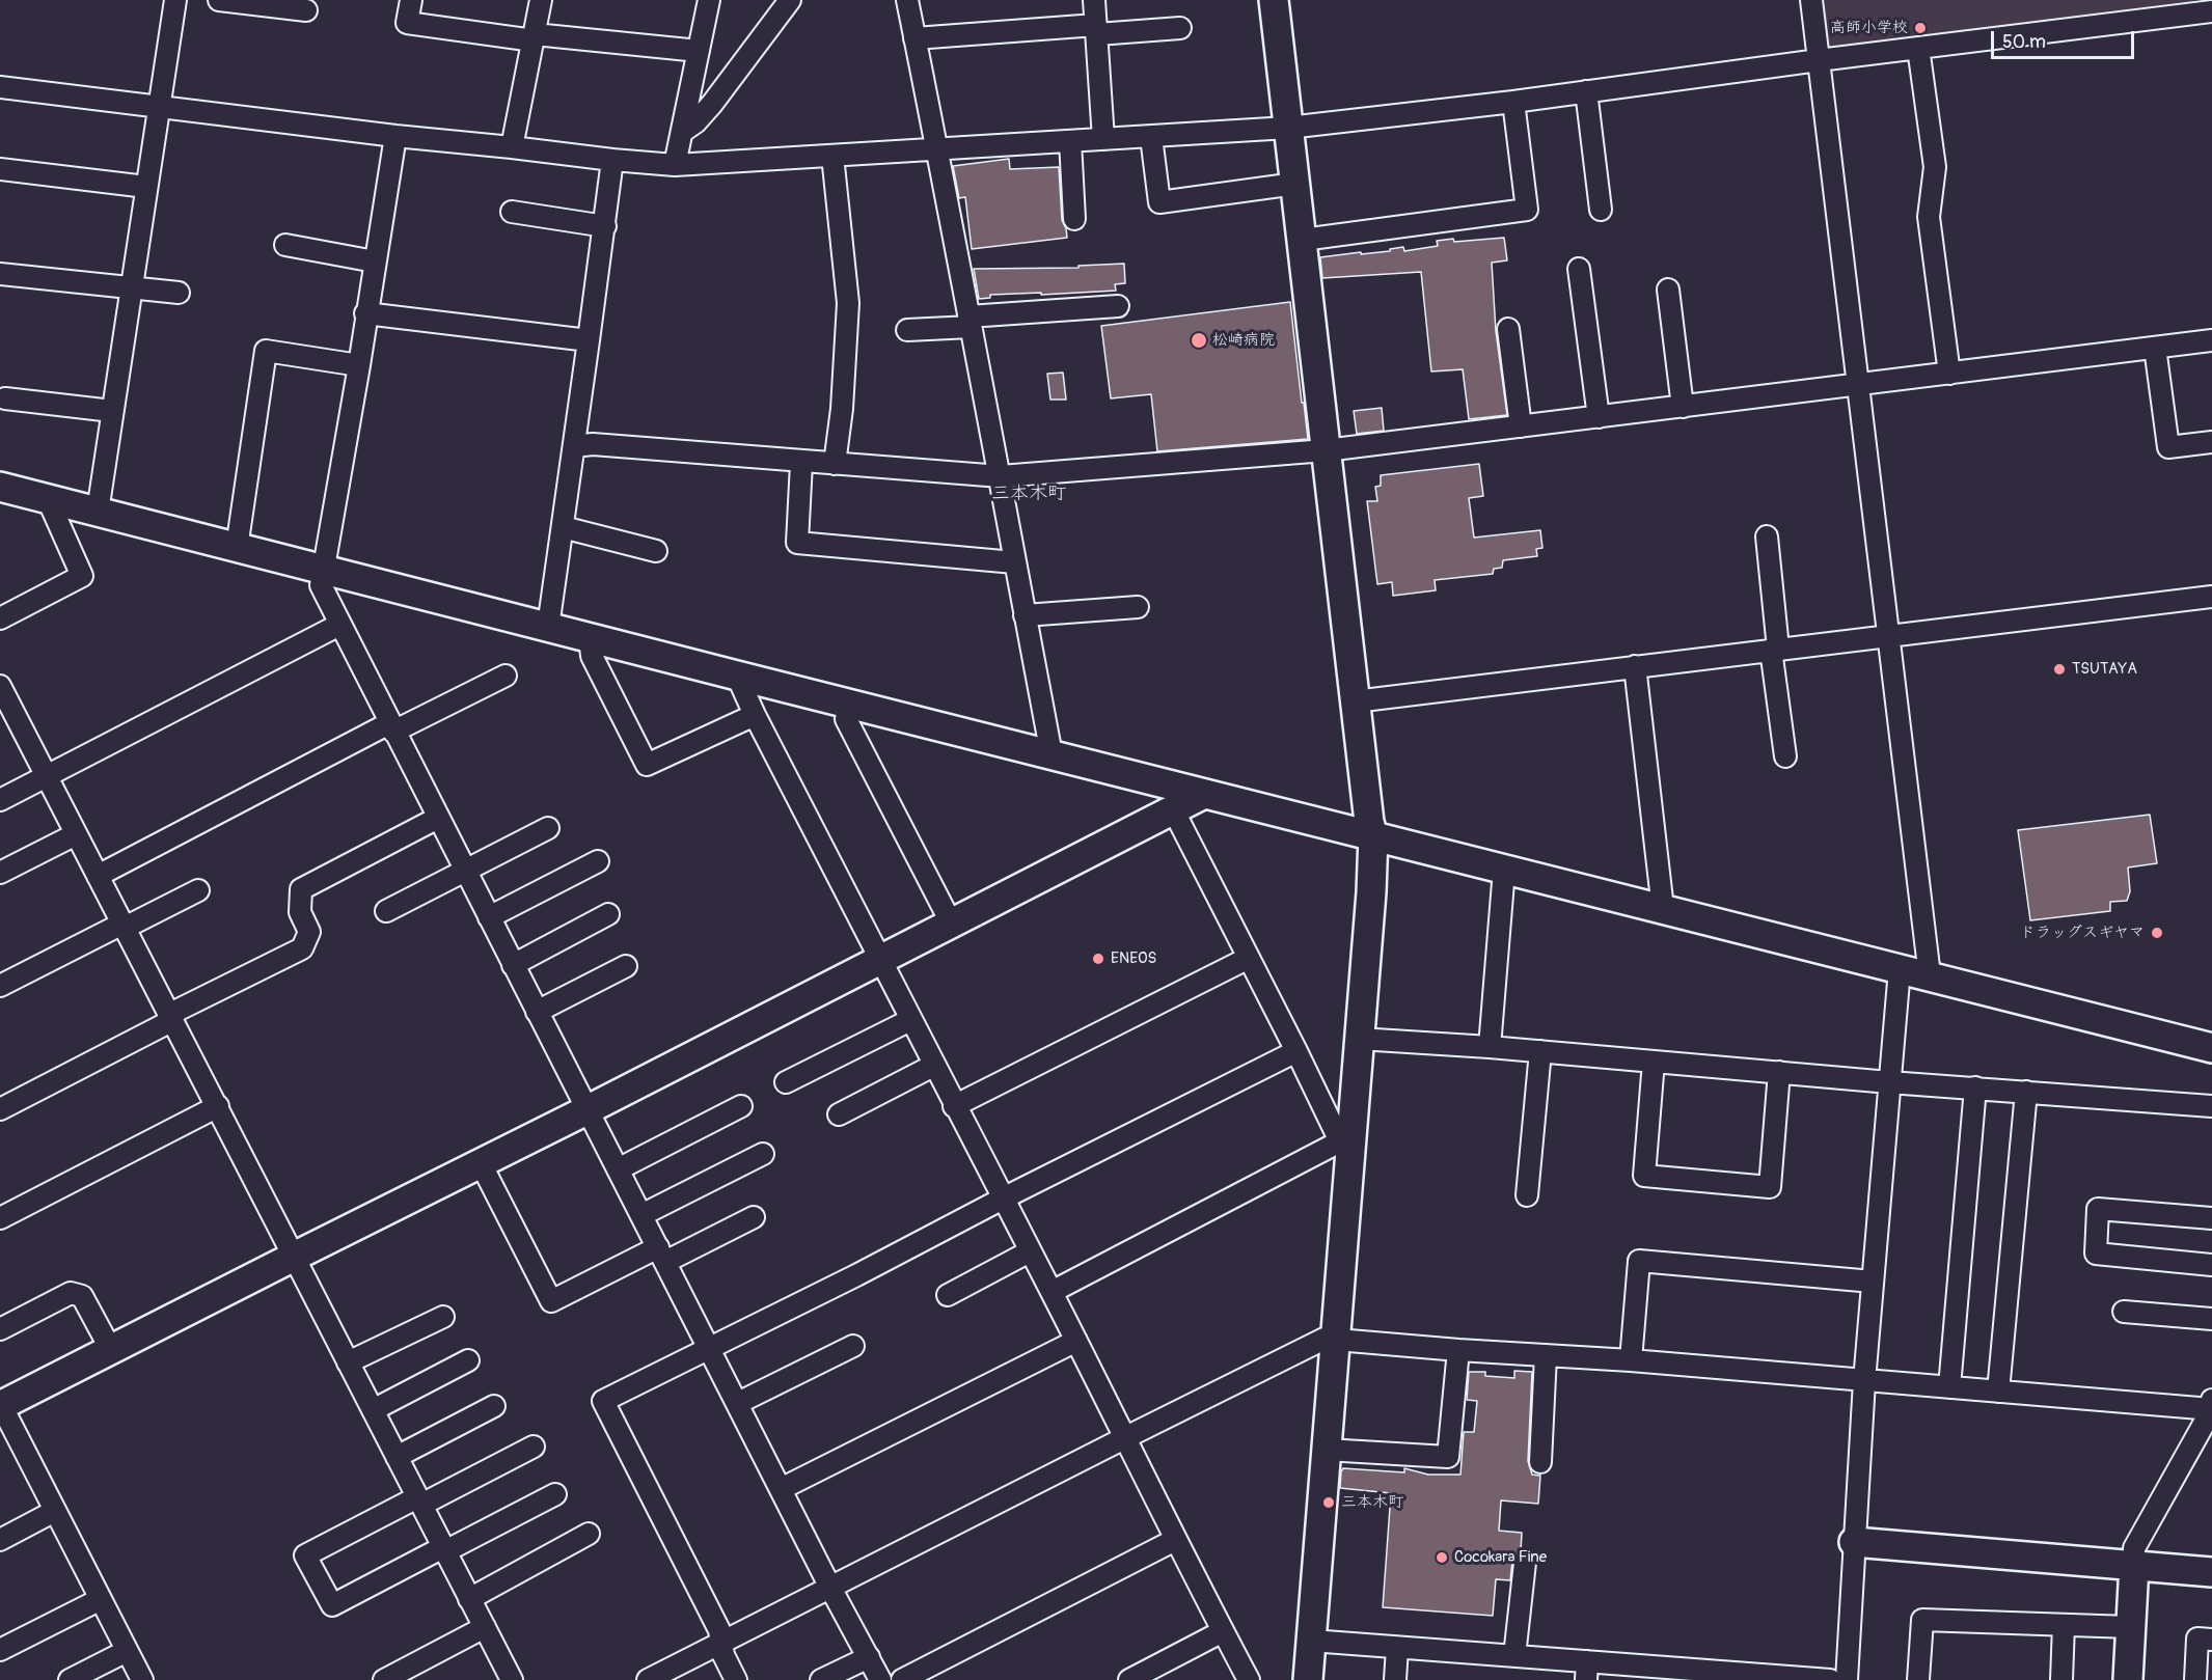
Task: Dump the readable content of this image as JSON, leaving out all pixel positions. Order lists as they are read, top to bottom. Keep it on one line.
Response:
{"districts":["三本木町"],"places":["高師小学校","松崎病院","TSUTAYA","ドラッグスギヤマ","ENEOS","三本木町","Cocokara Fine"],"scale_bar":"50 m"}
